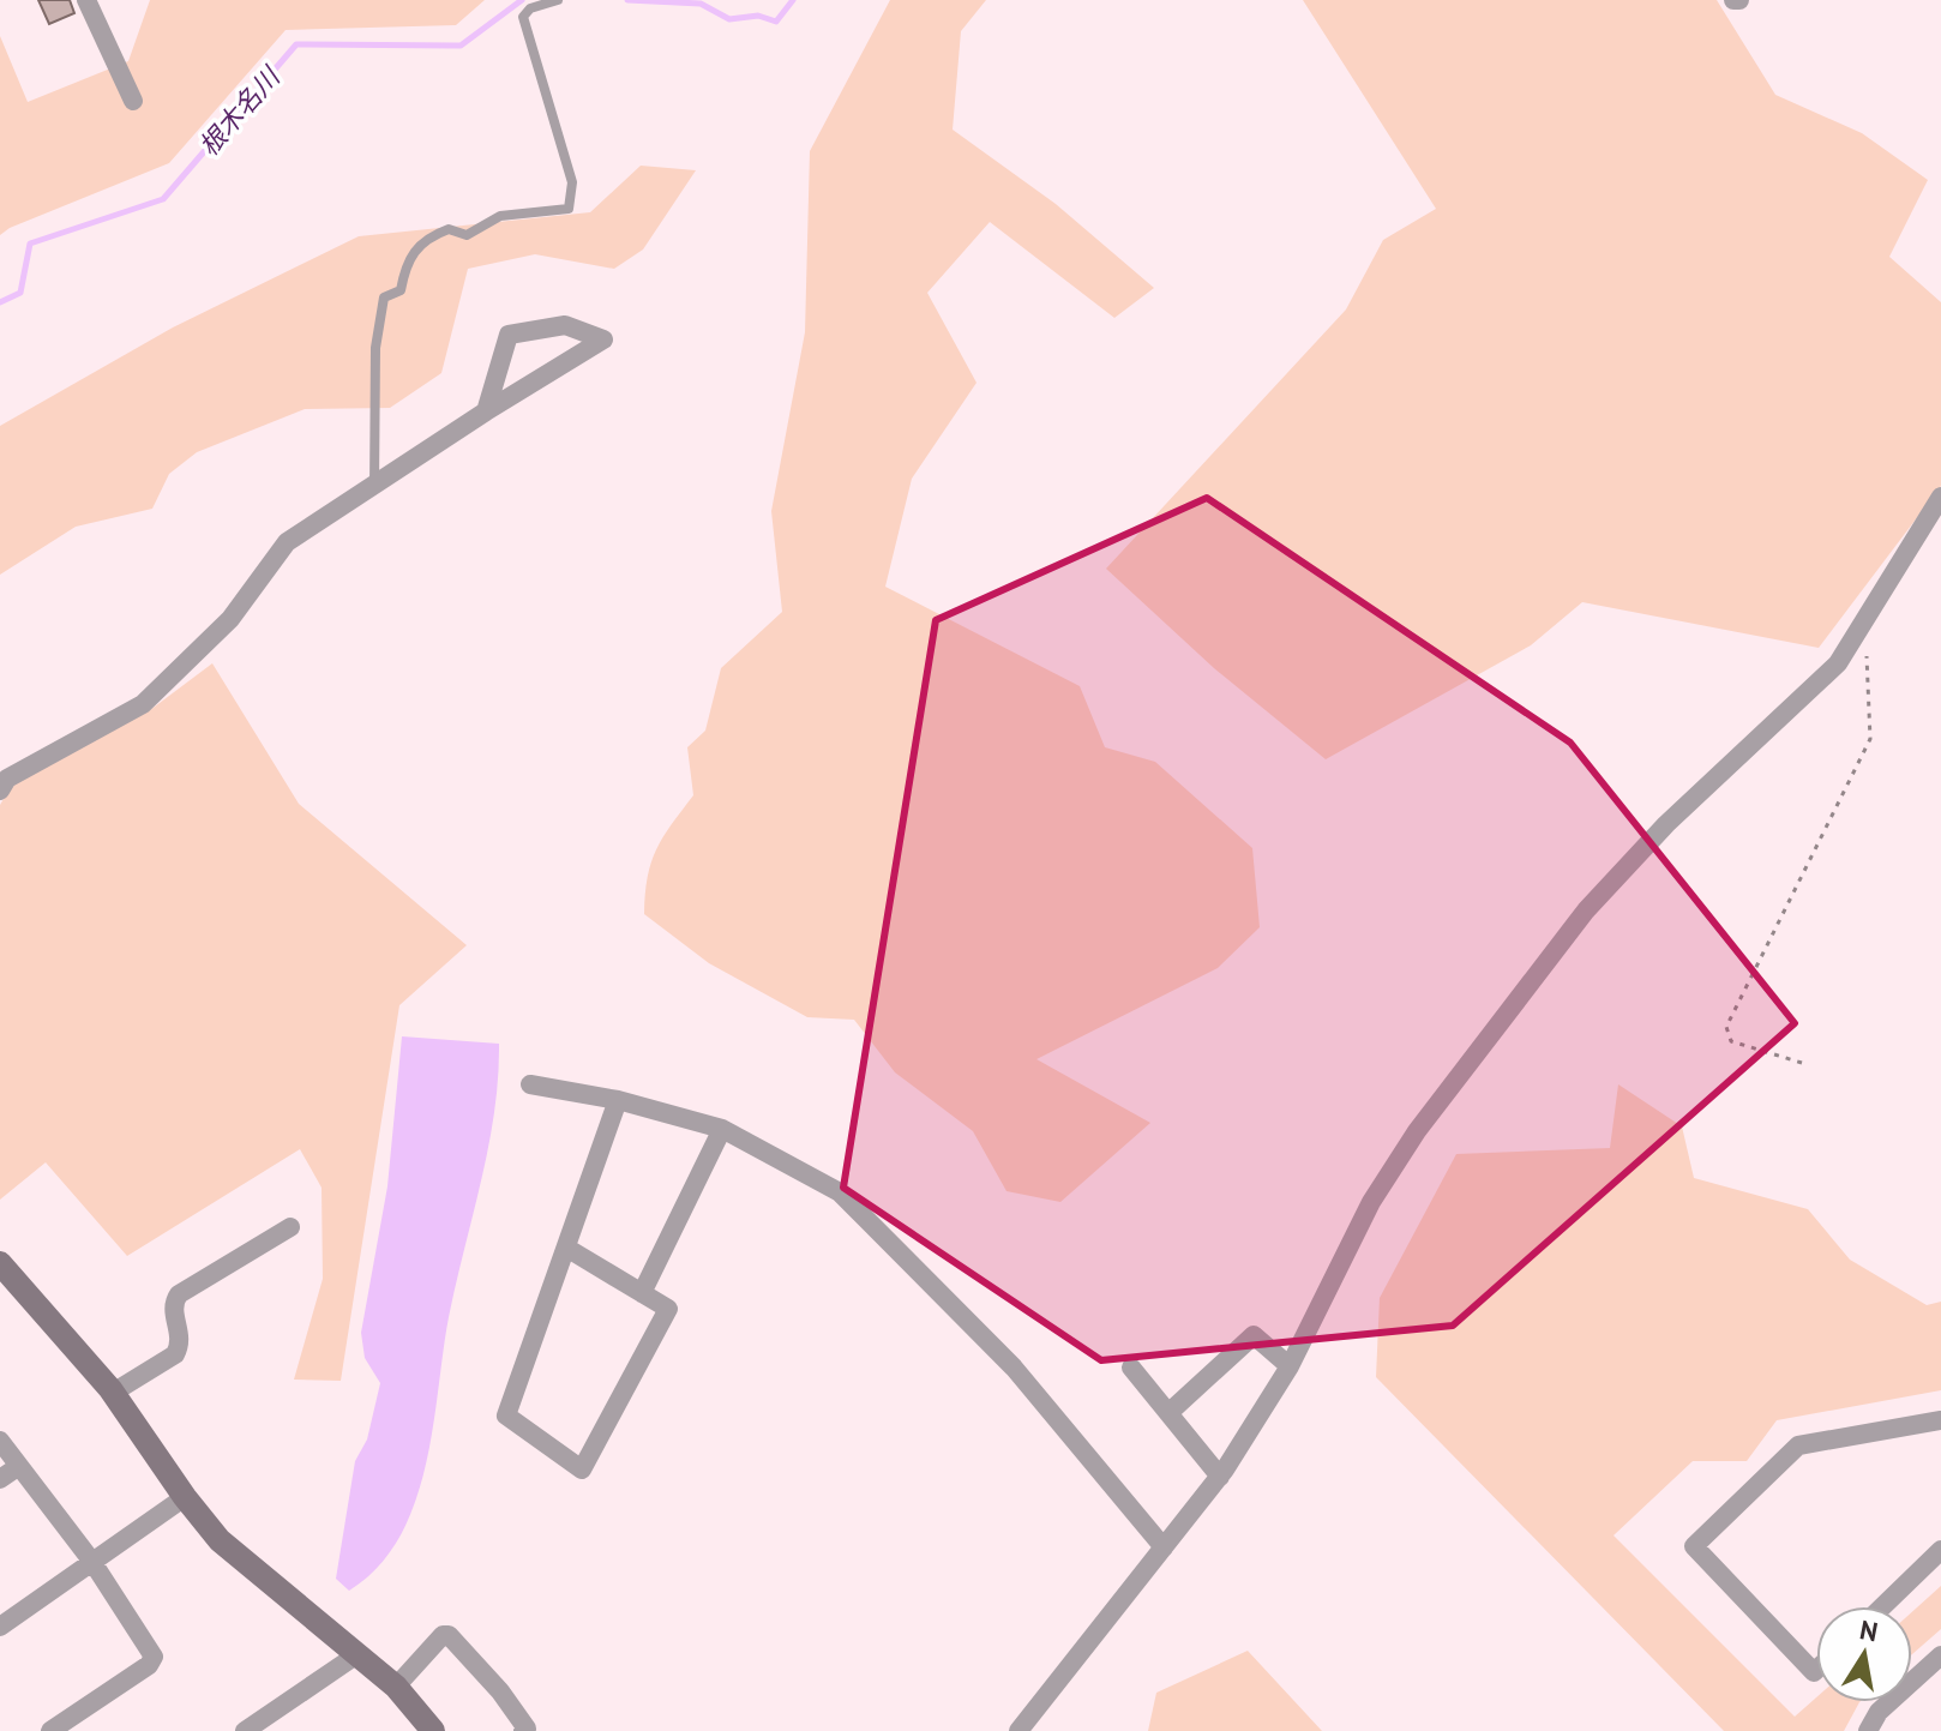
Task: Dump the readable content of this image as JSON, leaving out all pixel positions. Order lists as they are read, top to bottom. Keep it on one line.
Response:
{"water":["根木名川"],"north":"top"}
